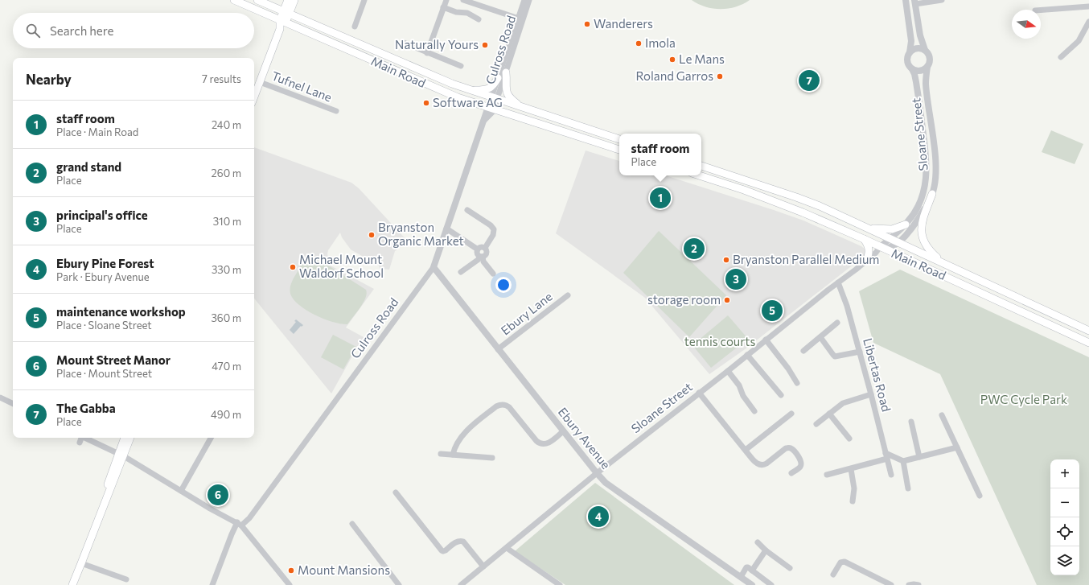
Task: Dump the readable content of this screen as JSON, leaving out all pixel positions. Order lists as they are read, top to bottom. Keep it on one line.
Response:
{"streets":{"main road":["Main Road"],"street":["Culross Road","Tufnel Lane","Sloane Street","Ebury Lane","Libertas Road","Ebury Avenue"]},"crossings":[["Culross Road","Main Road"],["Culross Road","Ebury Avenue"],["Main Road","Sloane Street"],["Sloane Street","Libertas Road"],["Sloane Street","Ebury Avenue"],["Ebury Lane","Ebury Avenue"]],"parks":["tennis courts","PWC Cycle Park"],"places":["Wanderers","Imola","Naturally Yours","Le Mans","Roland Garros","Software AG","Bryanston Organic Market","Bryanston Parallel Medium","Michael Mount Waldorf School","storage room","Mount Mansions"],"north":"right","page":{"search":"Search here","heading":["Nearby","7 results"],"pins":["7","1","2","3","5","6","4"],"list":[{"mark":"1","name":"staff room","note":"Place · Main Road","value":"240 m"},{"mark":"2","name":"grand stand","note":"Place","value":"260 m"},{"mark":"3","name":"principal's office","note":"Place","value":"310 m"},{"mark":"4","name":"Ebury Pine Forest","note":"Park · Ebury Avenue","value":"330 m"},{"mark":"5","name":"maintenance workshop","note":"Place · Sloane Street","value":"360 m"},{"mark":"6","name":"Mount Street Manor","note":"Place · Mount Street","value":"470 m"},{"mark":"7","name":"The Gabba","note":"Place","value":"490 m"}],"popup":["staff room","Place"],"map_buttons":["+","−"]}}
